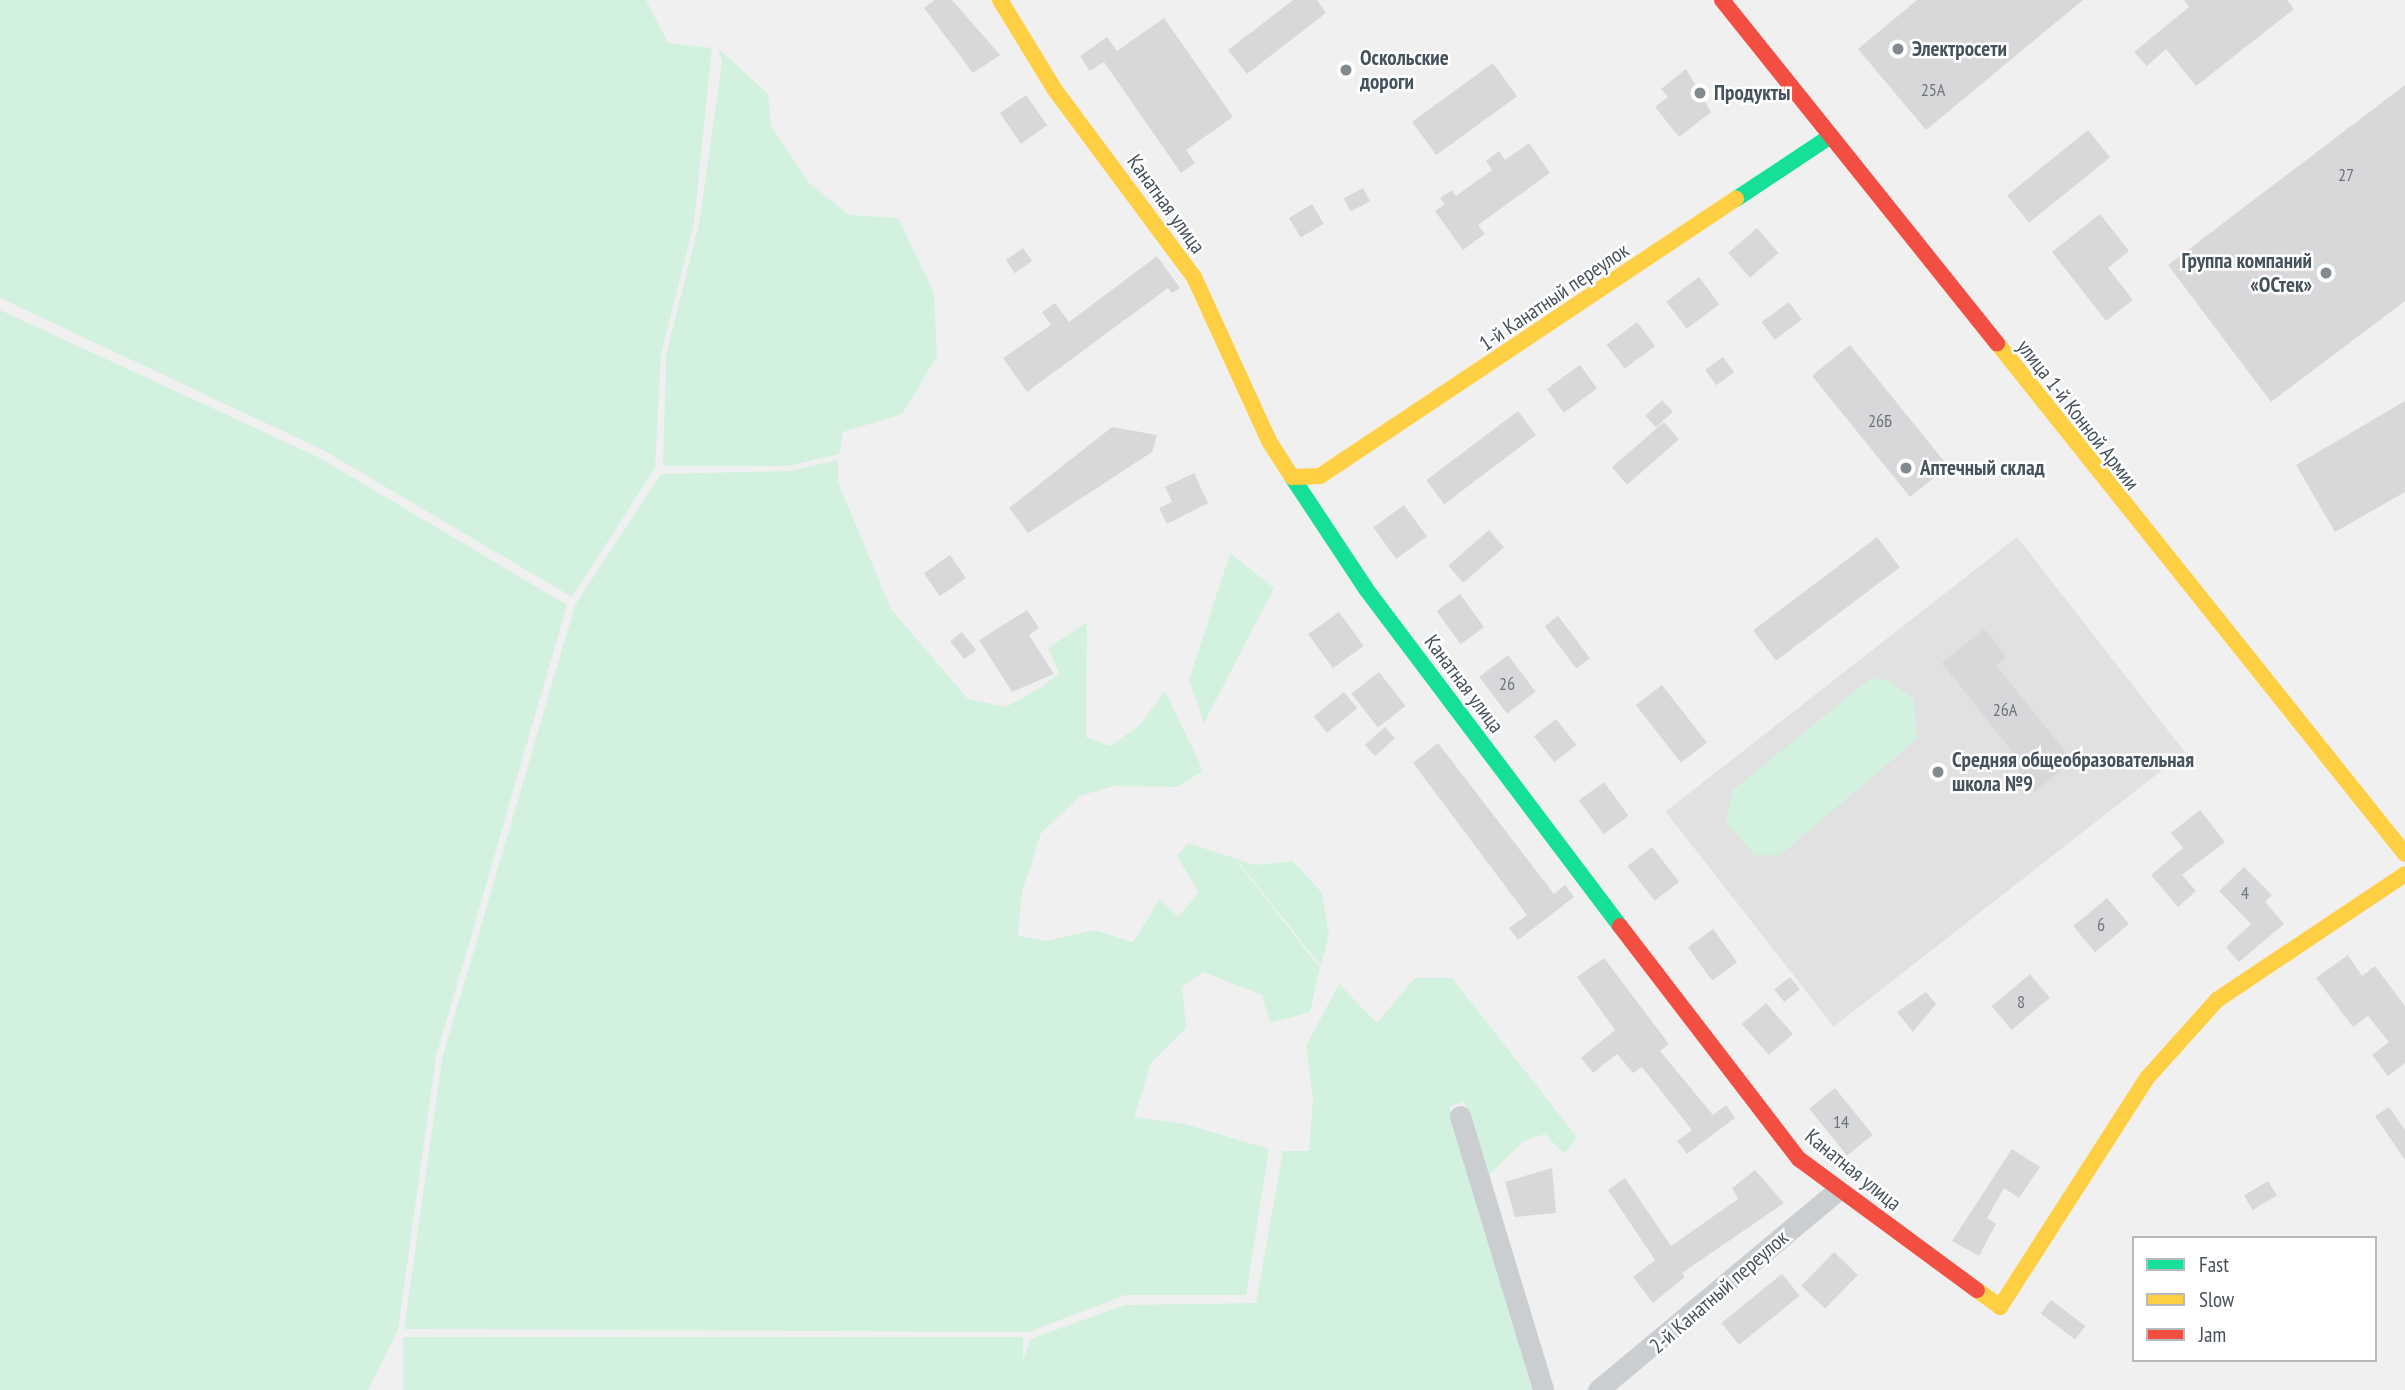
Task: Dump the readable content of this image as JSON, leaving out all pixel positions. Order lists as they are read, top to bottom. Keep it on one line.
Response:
{"streets":{"street":["Канатная улица","1-й Канатный переулок","улица 1-й Конной Армии","2-й Канатный переулок"]},"crossings":[["Канатная улица","1-й Канатный переулок"],["Канатная улица","2-й Канатный переулок"],["1-й Канатный переулок","улица 1-й Конной Армии"]],"places":["Электросети","Оскольские дороги","Продукты","Группа компаний «ОСтек»","Аптечный склад","Средняя общеобразовательная школа №9"],"house_numbers":["25А","27","26Б","26","26А","4","6","8","14"],"legend":["Fast","Slow","Jam"]}
